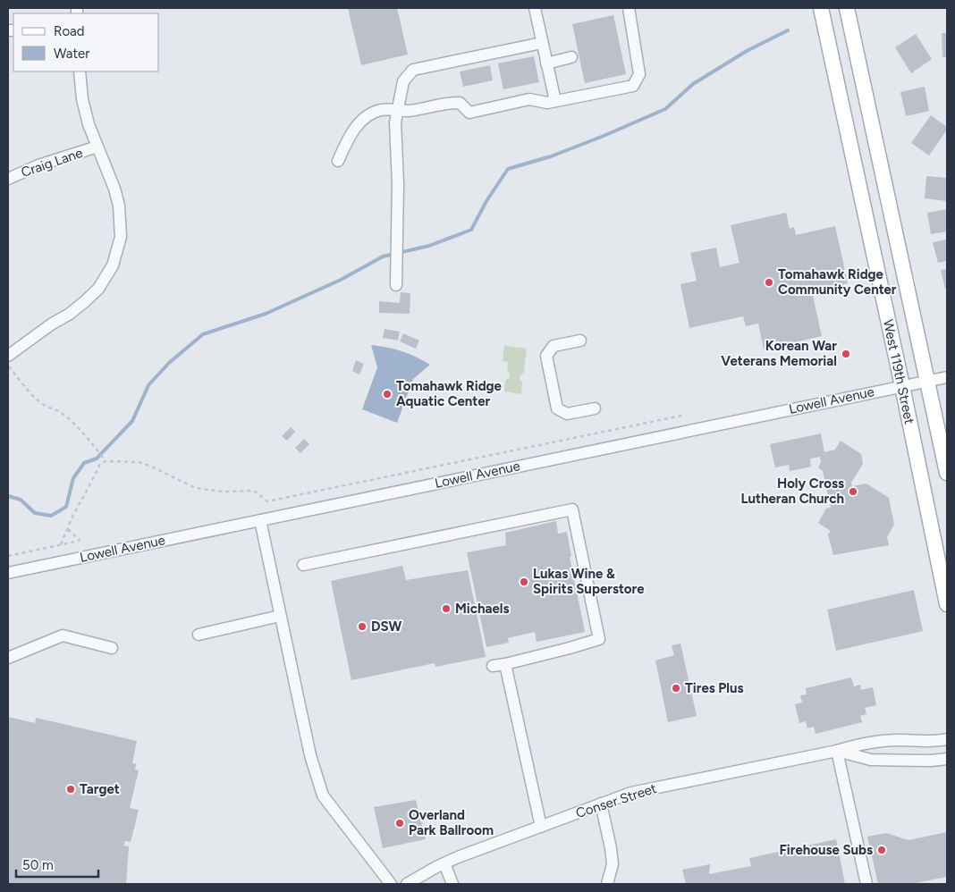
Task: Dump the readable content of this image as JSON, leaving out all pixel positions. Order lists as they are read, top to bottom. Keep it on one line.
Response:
{"streets":{"main road":["West 119th Street"],"street":["Craig Lane","Lowell Avenue","Conser Street"]},"crossings":[["West 119th Street","Lowell Avenue"]],"places":["Tomahawk Ridge Community Center","Korean War Veterans Memorial","Tomahawk Ridge Aquatic Center","Holy Cross Lutheran Church","Lukas Wine & Spirits Superstore","Michaels","DSW","Tires Plus","Target","Overland Park Ballroom","Firehouse Subs"],"legend":["Road","Water"],"scale_bar":"50 m"}
